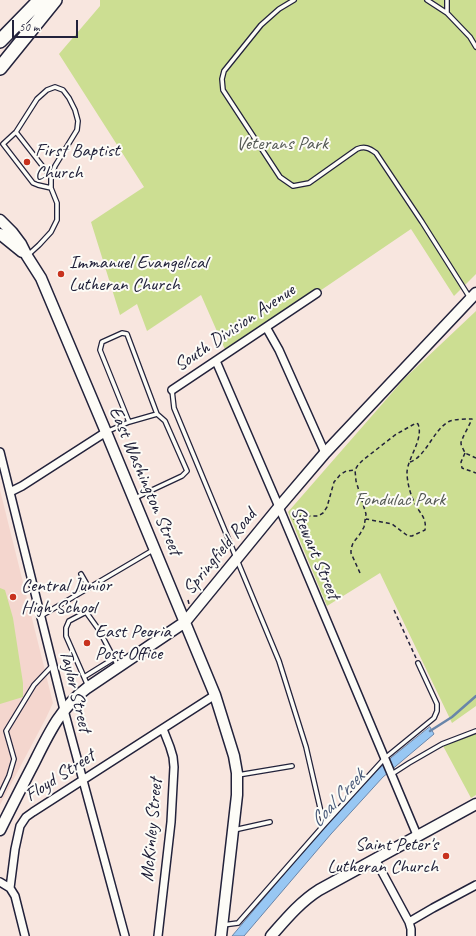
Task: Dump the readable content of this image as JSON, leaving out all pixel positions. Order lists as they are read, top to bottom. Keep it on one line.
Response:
{"streets":{"main road":["East Washington Street","Springfield Road"],"street":["South Division Avenue","Stewart Street","Taylor Street","Floyd Street","McKinley Street"]},"crossings":[["South Division Avenue","Stewart Street"],["East Washington Street","Springfield Road"],["East Washington Street","Floyd Street"],["Springfield Road","Stewart Street"],["Springfield Road","Taylor Street"],["Taylor Street","Floyd Street"],["Floyd Street","McKinley Street"]],"water":["Coal Creek"],"parks":["Veterans Park","Fondulac Park"],"places":["First Baptist Church","Immanuel Evangelical Lutheran Church","Central Junior High School","East Peoria Post Office","Saint Peter's Lutheran Church"],"scale_bar":"50 m"}
